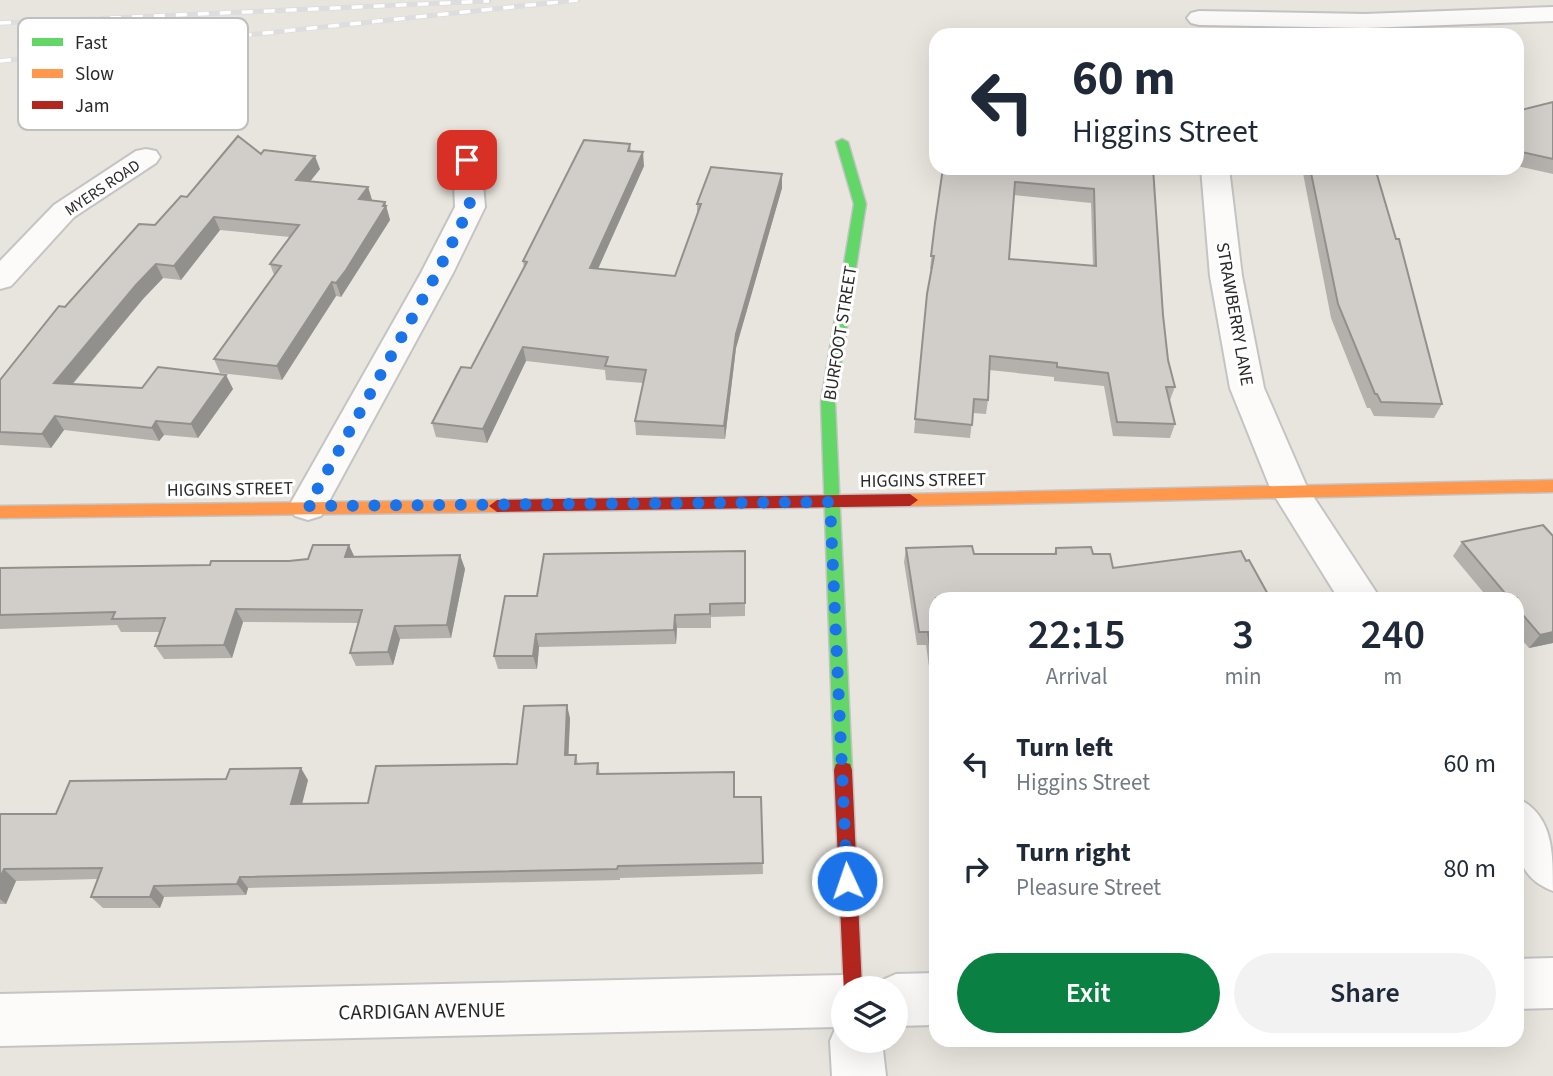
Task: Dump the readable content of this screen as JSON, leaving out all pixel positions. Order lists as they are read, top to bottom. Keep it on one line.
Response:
{"streets":{"street":["MYERS ROAD","STRAWBERRY LANE","BURFOOT STREET","HIGGINS STREET","CARDIGAN AVENUE"]},"crossings":[["STRAWBERRY LANE","HIGGINS STREET"],["BURFOOT STREET","HIGGINS STREET"]],"legend":["Fast","Slow","Jam"],"page":{"turn":["60 m","Higgins Street"],"eta":["22:15","Arrival","3","min","240","m"],"list":[{"name":"Turn left","note":"Higgins Street","value":"60 m"},{"name":"Turn right","note":"Pleasure Street","value":"80 m"}],"buttons":["Exit","Share"]}}
